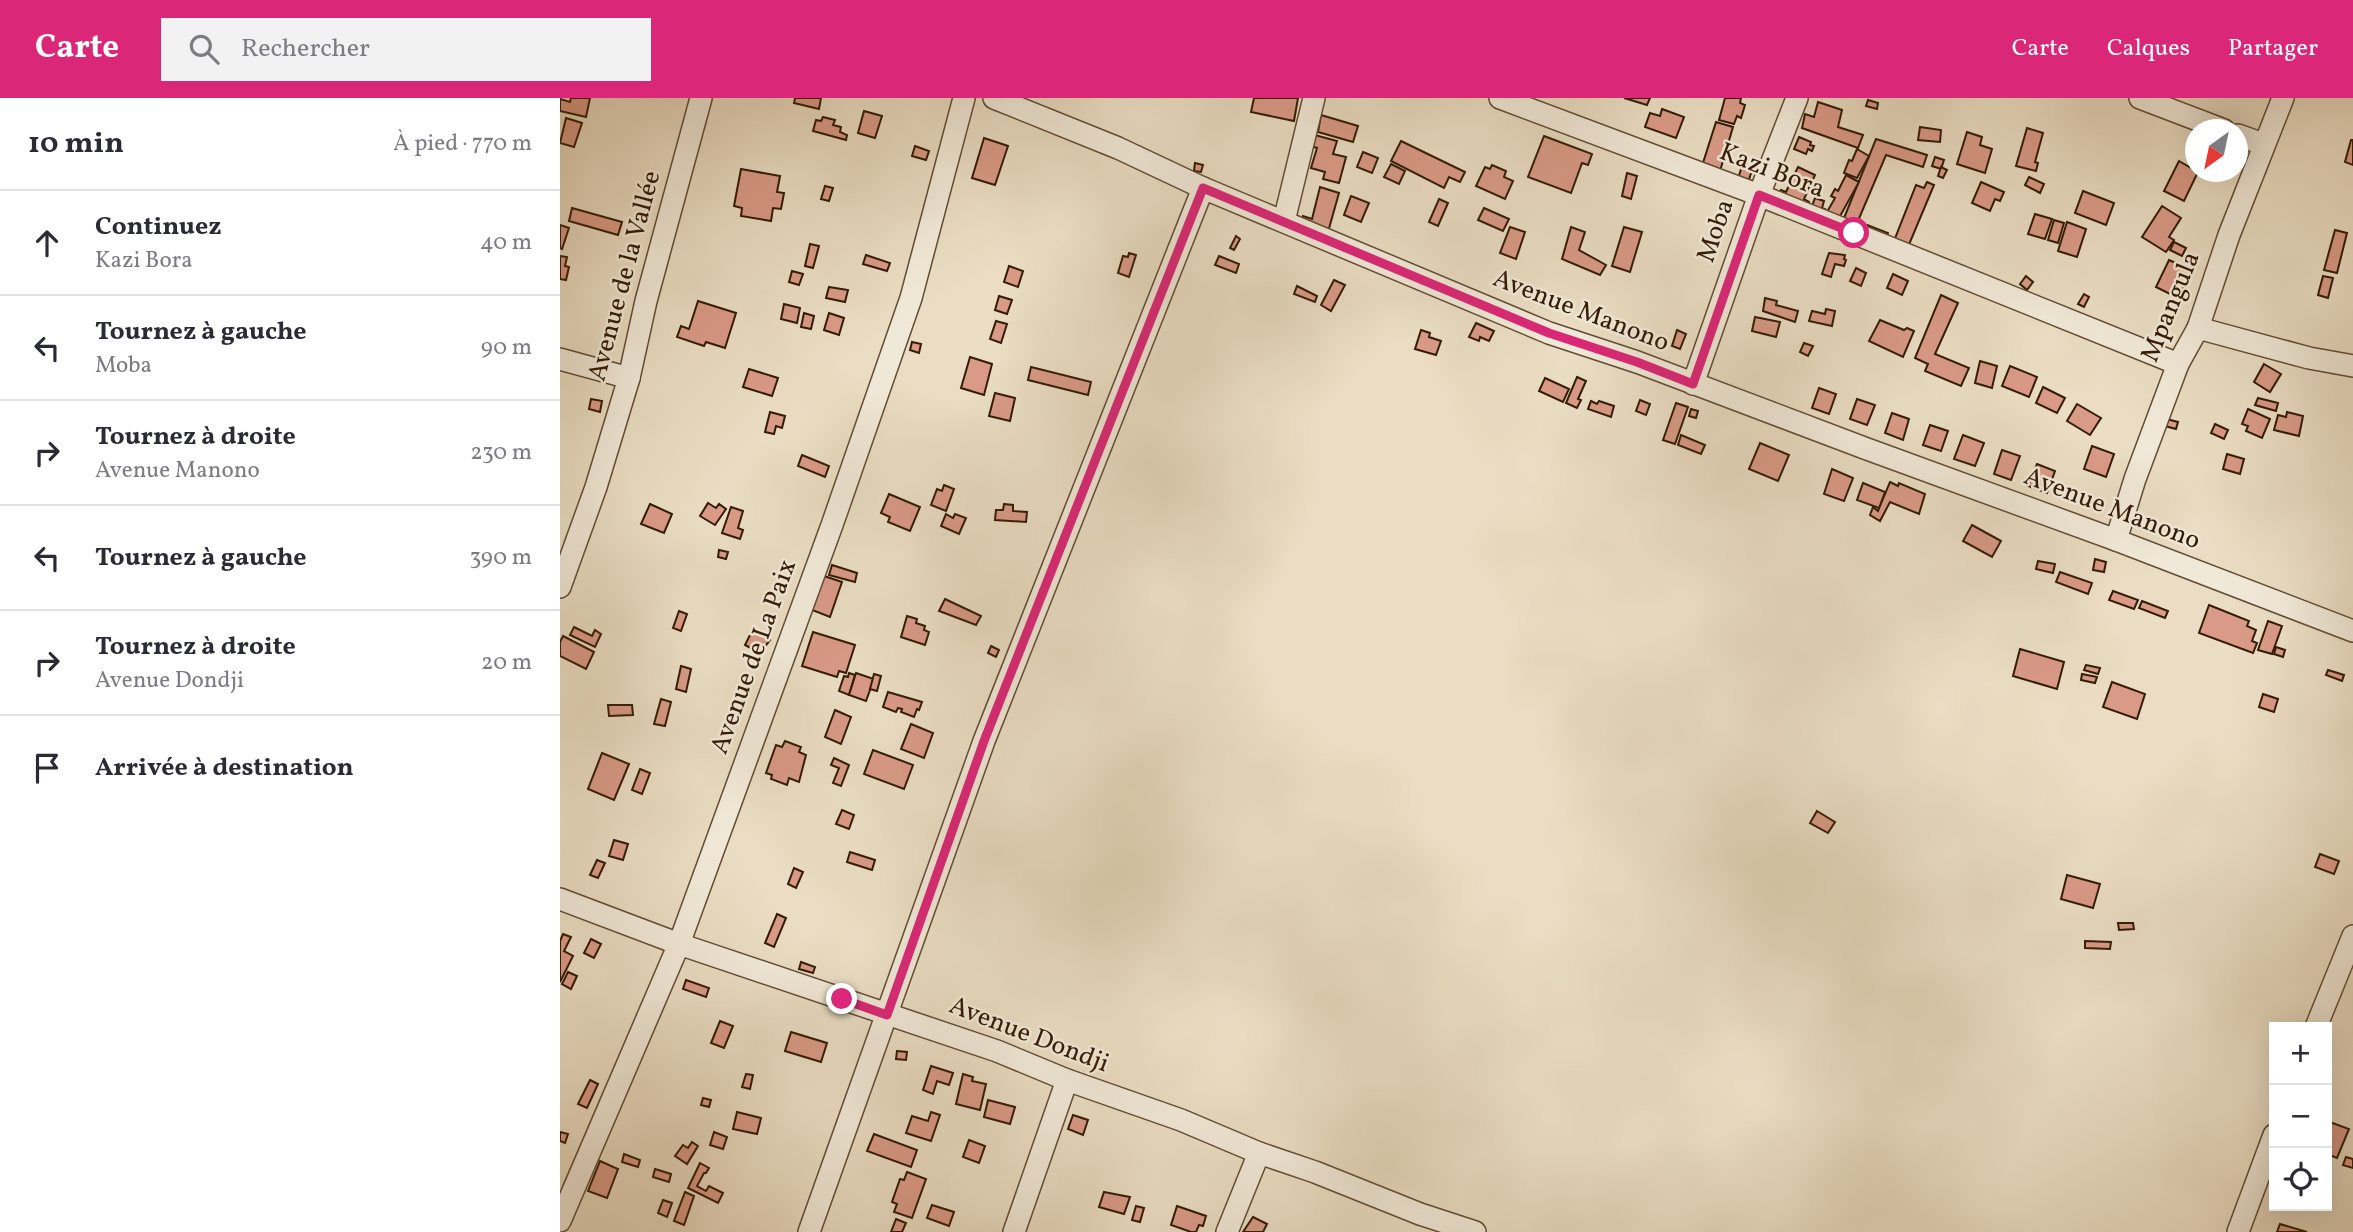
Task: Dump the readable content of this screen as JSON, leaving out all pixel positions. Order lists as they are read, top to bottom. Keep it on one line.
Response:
{"streets":{"street":["Kazi Bora","Moba","Avenue de la Vallée","Mpangula","Avenue Manono","Avenue de La Paix","Avenue Dondji"]},"crossings":[["Kazi Bora","Moba"],["Kazi Bora","Mpangula"],["Moba","Avenue Manono"],["Mpangula","Avenue Manono"],["Avenue de La Paix","Avenue Dondji"]],"north":"bottom left","page":{"header":"Carte","search":"Rechercher","nav":["Carte","Calques","Partager"],"heading":["10 min","À pied · 770 m"],"list":[["Continuez","Kazi Bora","40 m"],["Tournez à gauche","Moba","90 m"],["Tournez à droite","Avenue Manono","230 m"],["Tournez à gauche","390 m"],["Tournez à droite","Avenue Dondji","20 m"],"Arrivée à destination"],"map_buttons":["+","−"]}}
